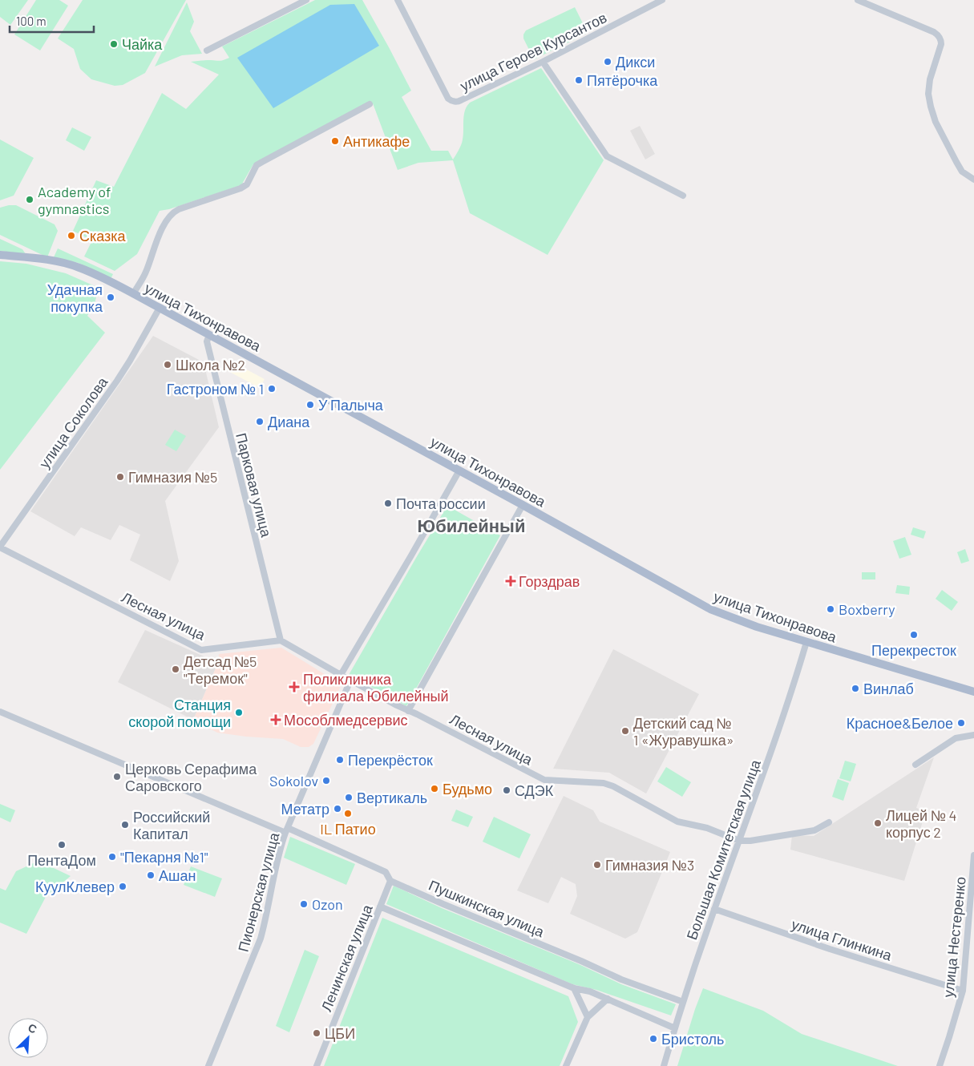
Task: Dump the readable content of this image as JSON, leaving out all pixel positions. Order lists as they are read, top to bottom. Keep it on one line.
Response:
{"streets":{"main road":["улица Тихонравова"],"street":["улица Героев Курсантов","улица Соколова","Парковая улица","Лесная улица","Большая Комитетская улица","Пионерская улица","Пушкинская улица","улица Нестеренко","улица Глинкина","Ленинская улица"]},"crossings":[["улица Тихонравова","улица Соколова"],["улица Тихонравова","Парковая улица"],["улица Тихонравова","Большая Комитетская улица"],["улица Соколова","Лесная улица"],["Парковая улица","Лесная улица"],["Лесная улица","Большая Комитетская улица"],["Лесная улица","Пионерская улица"],["Большая Комитетская улица","Пушкинская улица"],["Большая Комитетская улица","улица Глинкина"],["Пионерская улица","Пушкинская улица"],["Пушкинская улица","Ленинская улица"],["улица Нестеренко","улица Глинкина"]],"districts":["Юбилейный"],"places":{"other":["Чайка","Дикси","Пятёрочка","Антикафе","Academy of gymnastics","Сказка","Удачная покупка","Школа №2","Гастроном № 1","У Палыча","Диана","Гимназия №5","Почта россии","Boxberry","Перекресток","Детсад №5 \"Теремок\"","Винлаб","Станция скорой помощи","Красное&Белое","Детский сад № 1 «Журавушка»","Перекрёсток","Церковь Серафима Саровского","Sokolov","Будьмо","СДЭК","Вертикаль","Метатр","IL Патио","Лицей № 4 корпус 2","Российский Капитал","ПентаДом","\"Пекарня №1\"","Гимназия №3","Ашан","КуулКлевер","Ozon","ЦБИ","Бристоль"],"health":["Горздрав","Поликлиника филиала Юбилейный","Мособлмедсервис"]},"scale_bar":"100 m","north":"top right"}
